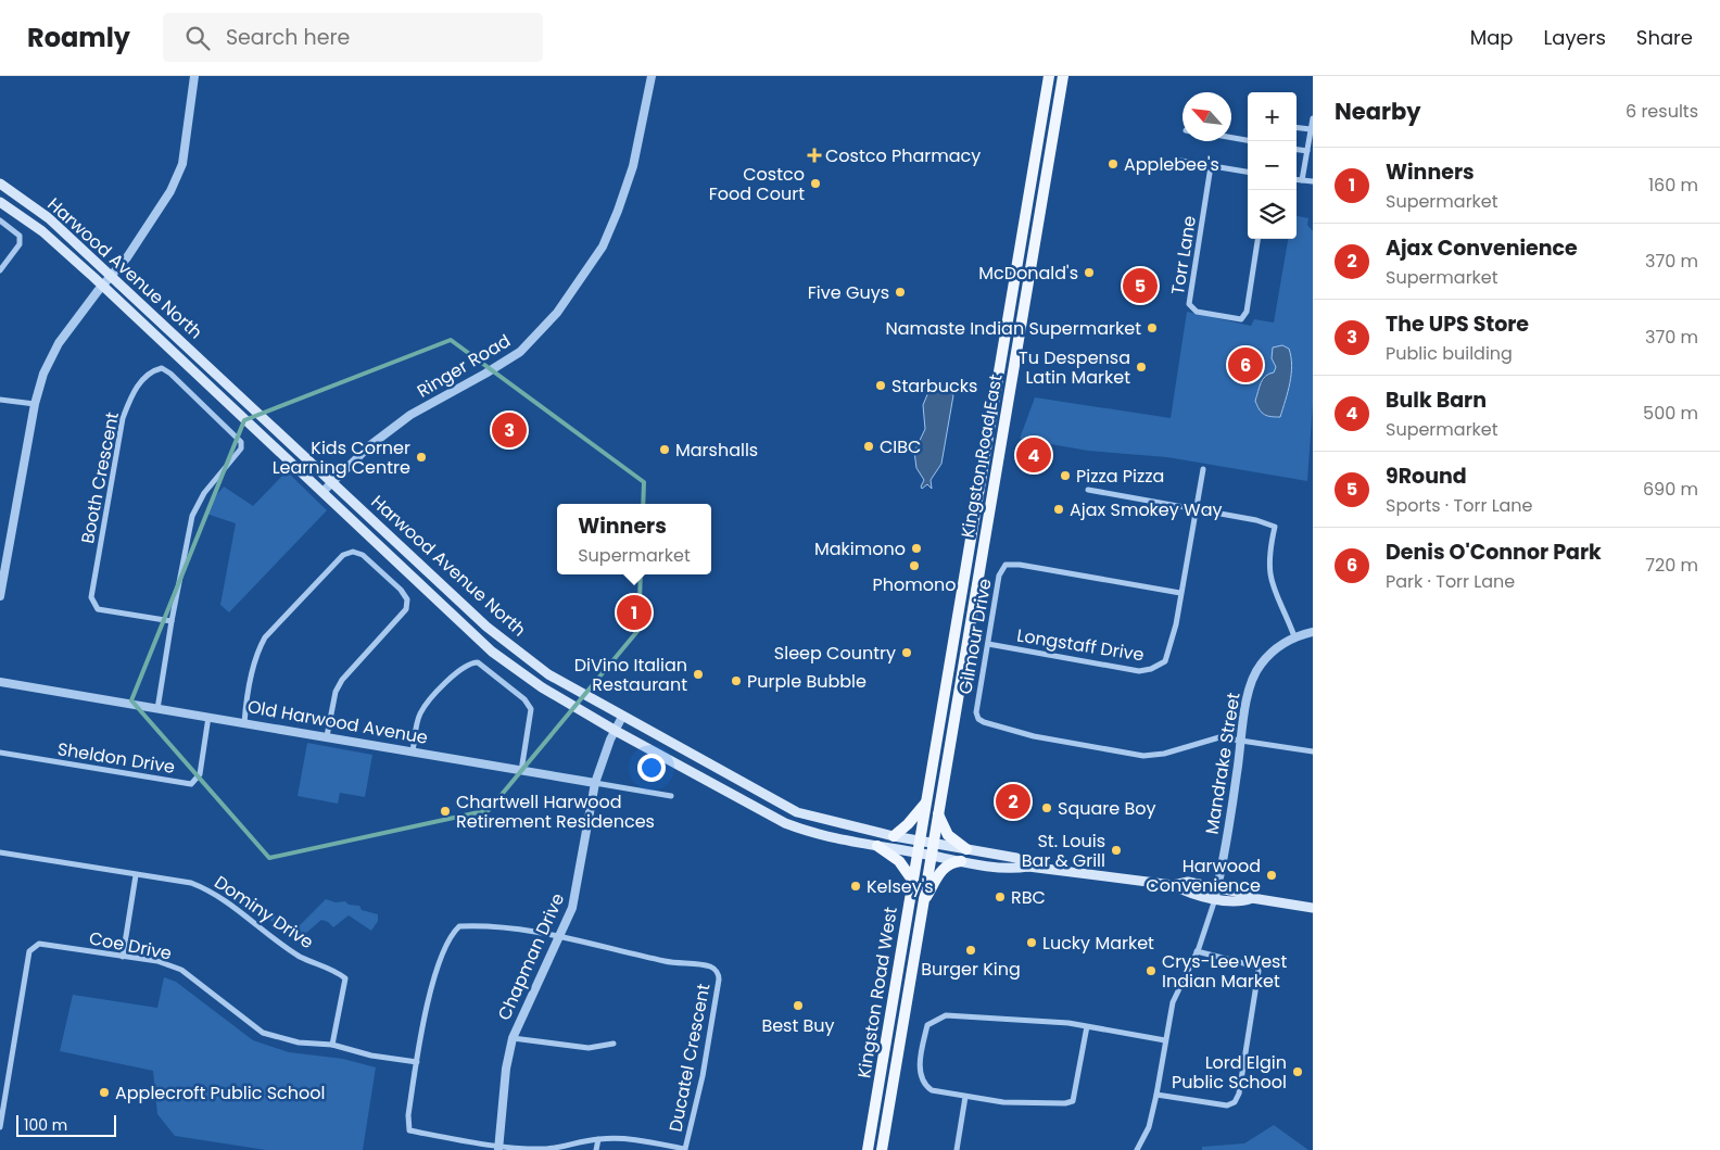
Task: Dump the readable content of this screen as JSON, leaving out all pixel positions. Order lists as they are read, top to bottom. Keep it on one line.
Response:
{"streets":{"main road":["Harwood Avenue North","Kingston Road East","Kingston Road West"],"street":["Torr Lane","Ringer Road","Booth Crescent","Gilmour Drive","Longstaff Drive","Old Harwood Avenue","Sheldon Drive","Mandrake Street","Dominy Drive","Coe Drive","Chapman Drive","Ducatel Crescent"]},"crossings":[["Harwood Avenue North","Ringer Road"],["Harwood Avenue North","Kingston Road East"],["Harwood Avenue North","Chapman Drive"],["Harwood Avenue North","Kingston Road West"],["Kingston Road East","Kingston Road West"],["Booth Crescent","Old Harwood Avenue"],["Gilmour Drive","Longstaff Drive"],["Gilmour Drive","Mandrake Street"],["Old Harwood Avenue","Sheldon Drive"],["Old Harwood Avenue","Chapman Drive"],["Dominy Drive","Coe Drive"],["Chapman Drive","Ducatel Crescent"]],"places":{"health":["Costco Pharmacy"],"other":["Applebee's","Costco Food Court","McDonald's","Five Guys","Namaste Indian Supermarket","Tu Despensa Latin Market","Starbucks","CIBC","Marshalls","Kids Corner Learning Centre","Pizza Pizza","Ajax Smokey Way","Makimono","Phomono","Sleep Country","DiVino Italian Restaurant","Purple Bubble","Square Boy","Chartwell Harwood Retirement Residences","St. Louis Bar & Grill","Harwood Convenience","Kelsey's","RBC","Lucky Market","Burger King","Crys-Lee West Indian Market","Best Buy","Lord Elgin Public School","Applecroft Public School"]},"scale_bar":"100 m","north":"top left","page":{"header":"Roamly","search":"Search here","nav":["Map","Layers","Share"],"heading":["Nearby","6 results"],"map_buttons":["+","−"],"list":[{"mark":"1","name":"Winners","note":"Supermarket","value":"160 m"},{"mark":"2","name":"Ajax Convenience","note":"Supermarket","value":"370 m"},{"mark":"3","name":"The UPS Store","note":"Public building","value":"370 m"},{"mark":"4","name":"Bulk Barn","note":"Supermarket","value":"500 m"},{"mark":"5","name":"9Round","note":"Sports · Torr Lane","value":"690 m"},{"mark":"6","name":"Denis O'Connor Park","note":"Park · Torr Lane","value":"720 m"}],"pins":["5","6","3","4","1","2"],"popup":["Winners","Supermarket"],"scale":"100 m"}}
